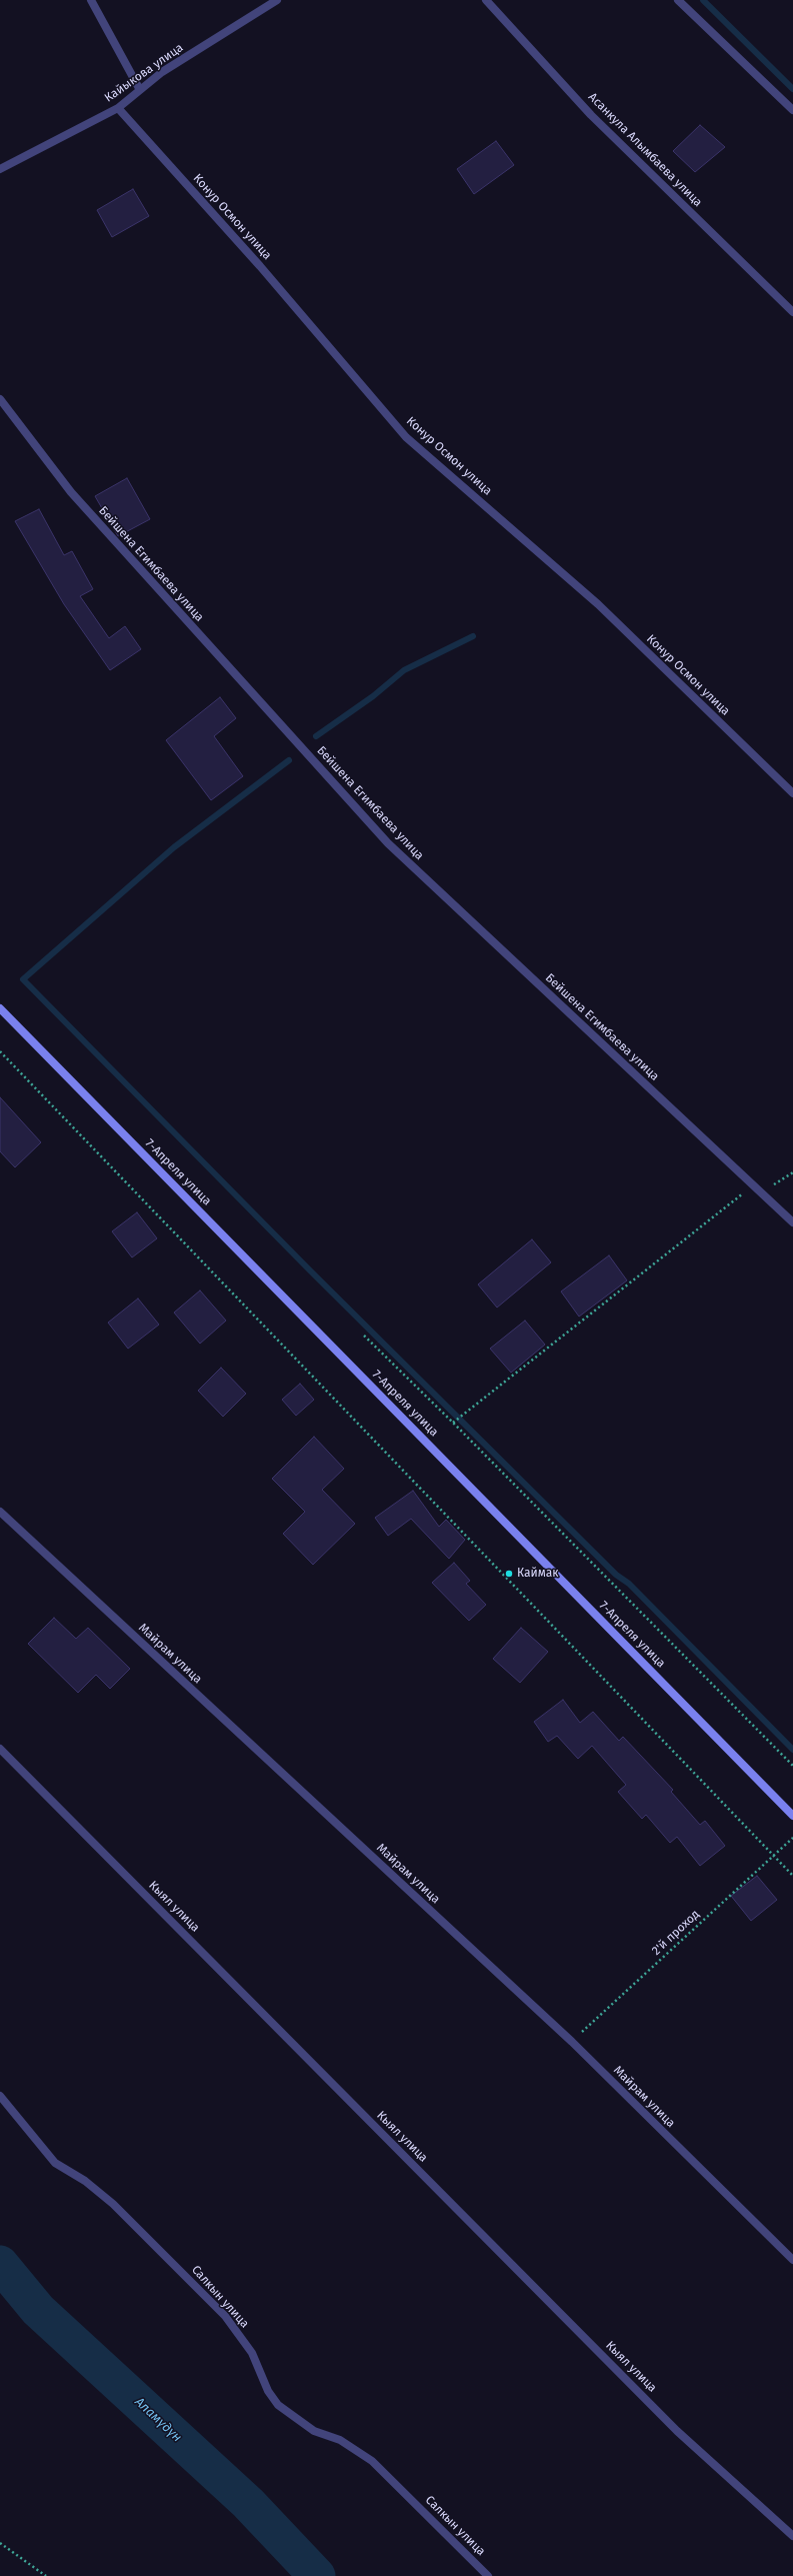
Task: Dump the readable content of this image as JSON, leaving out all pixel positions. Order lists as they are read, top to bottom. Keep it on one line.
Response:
{"streets":{"main road":["7-Апреля улица"],"street":["Кайыкова улица","Асанкула Алымбаева улица","Конур Осмон улица","Бейшена Егимбаева улица","Майрам улица","Кыял улица","Салкын улица"],"path":["2'й проход"]},"crossings":[["Кайыкова улица","Конур Осмон улица"],["Майрам улица","2'й проход"]],"water":["Аламүдүн"],"places":["Каймак"]}
